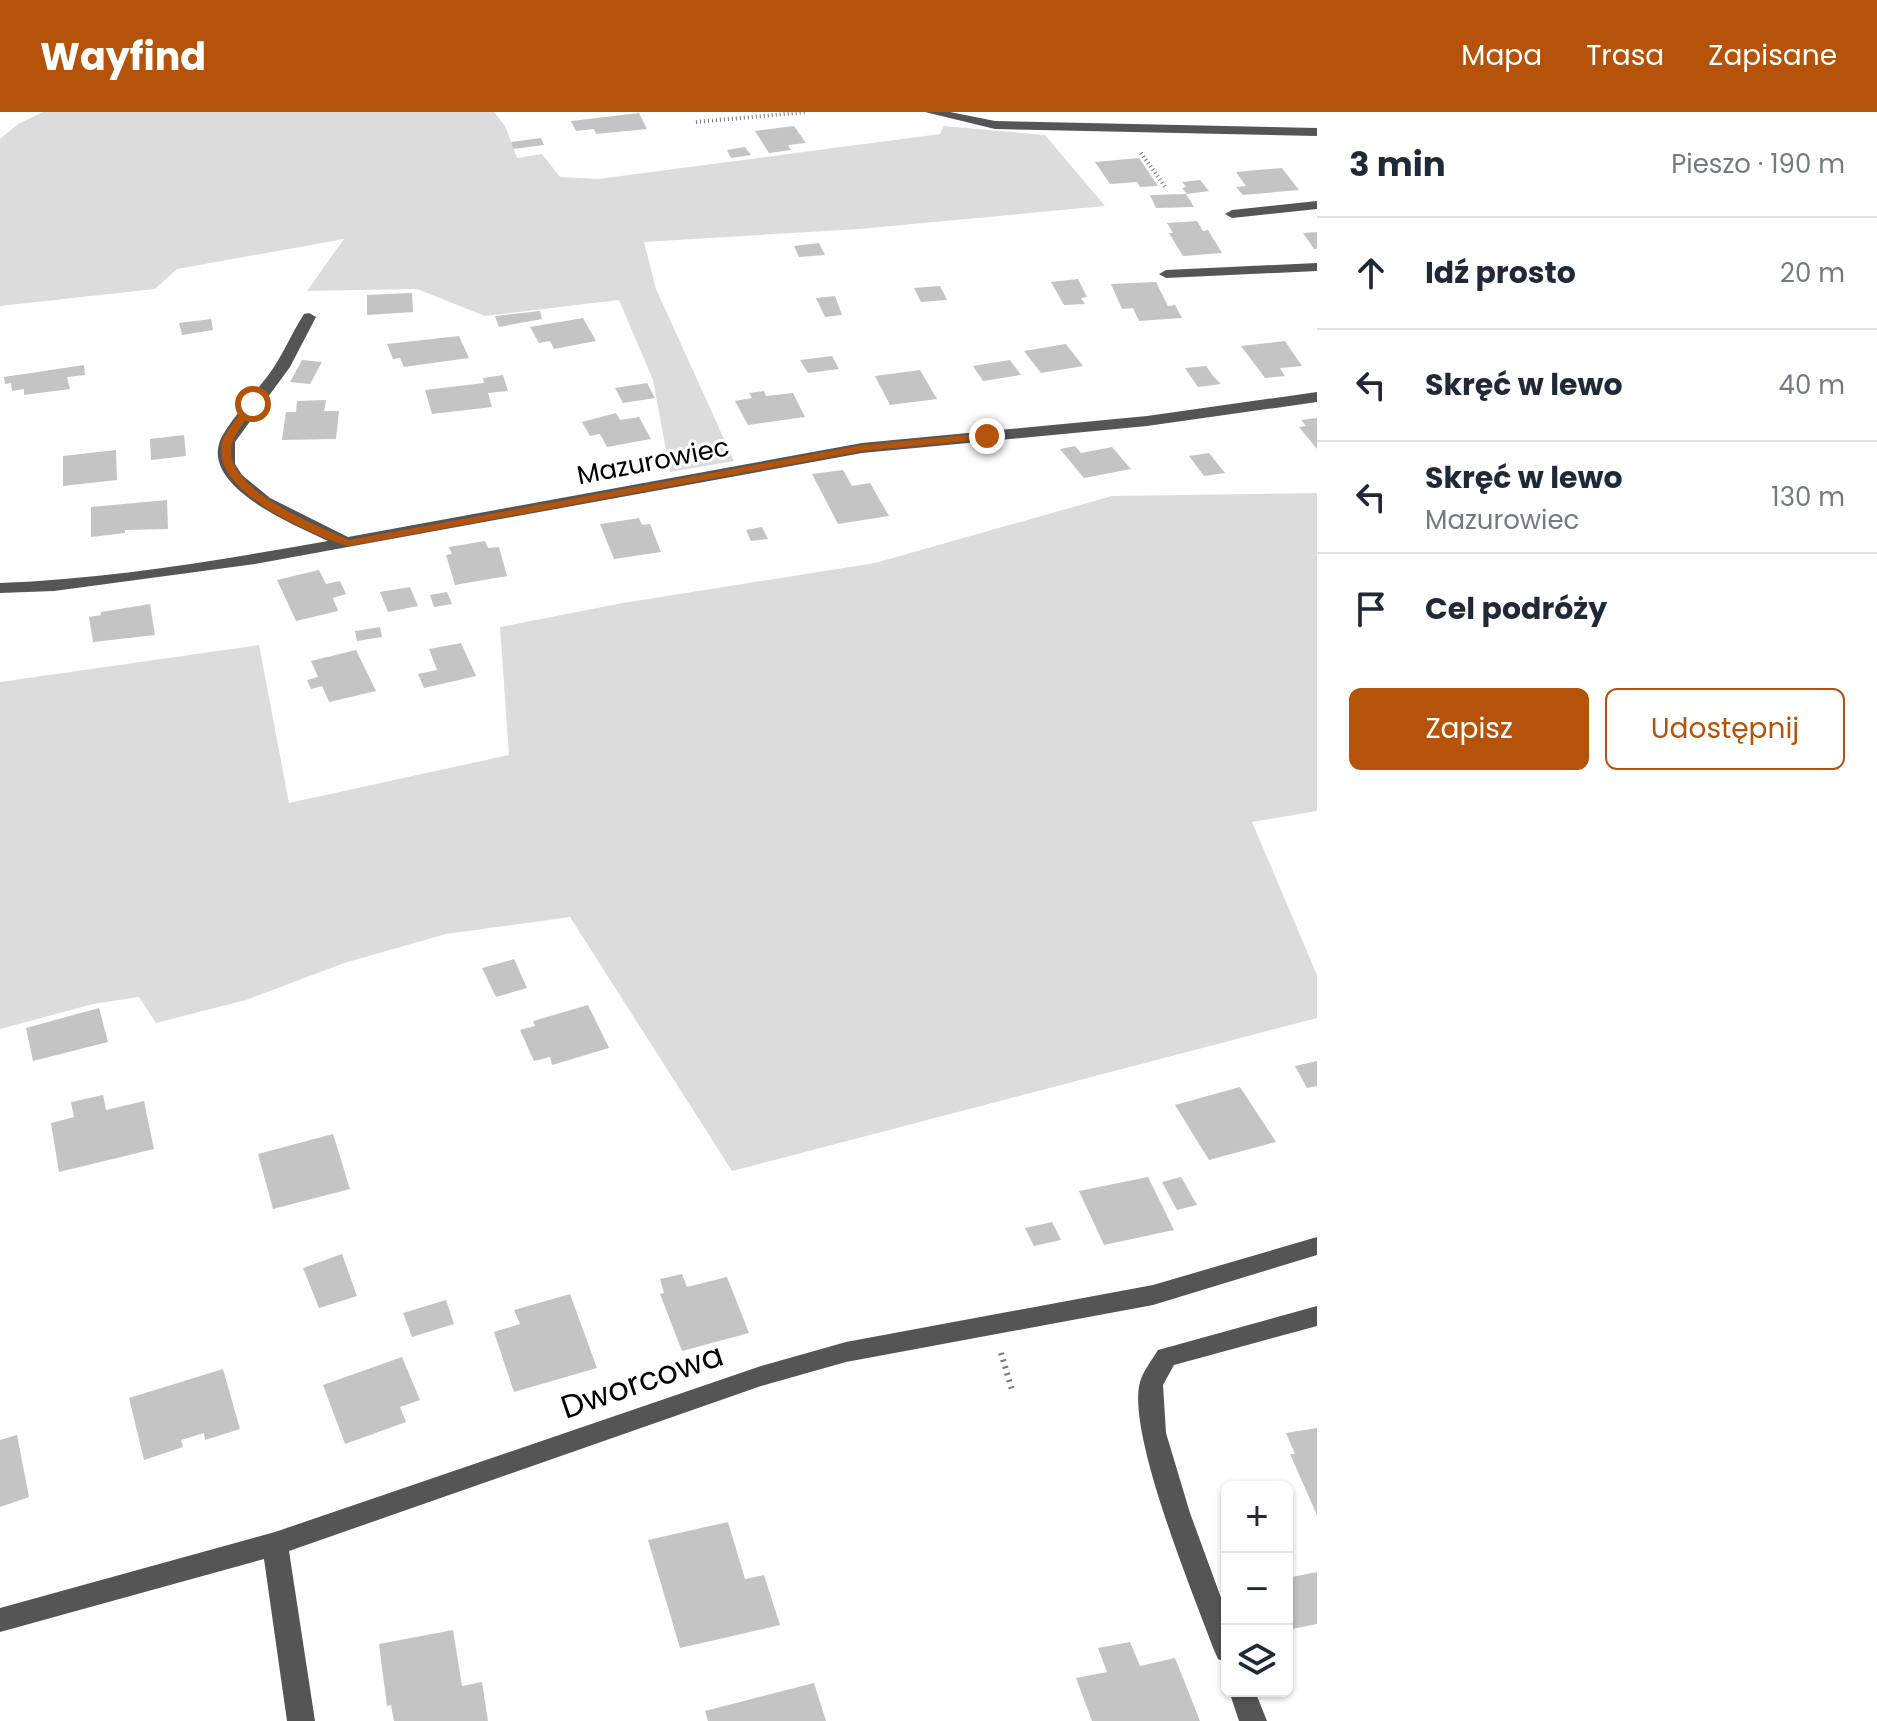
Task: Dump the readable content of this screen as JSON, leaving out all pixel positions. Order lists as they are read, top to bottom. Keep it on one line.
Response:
{"streets":{"street":["Mazurowiec","Dworcowa"]},"page":{"header":"Wayfind","nav":["Mapa","Trasa","Zapisane"],"heading":["3 min","Pieszo · 190 m"],"list":[["Idź prosto","20 m"],["Skręć w lewo","40 m"],["Skręć w lewo","Mazurowiec","130 m"],"Cel podróży"],"buttons":["Zapisz","Udostępnij"],"map_buttons":["+","−"]}}
